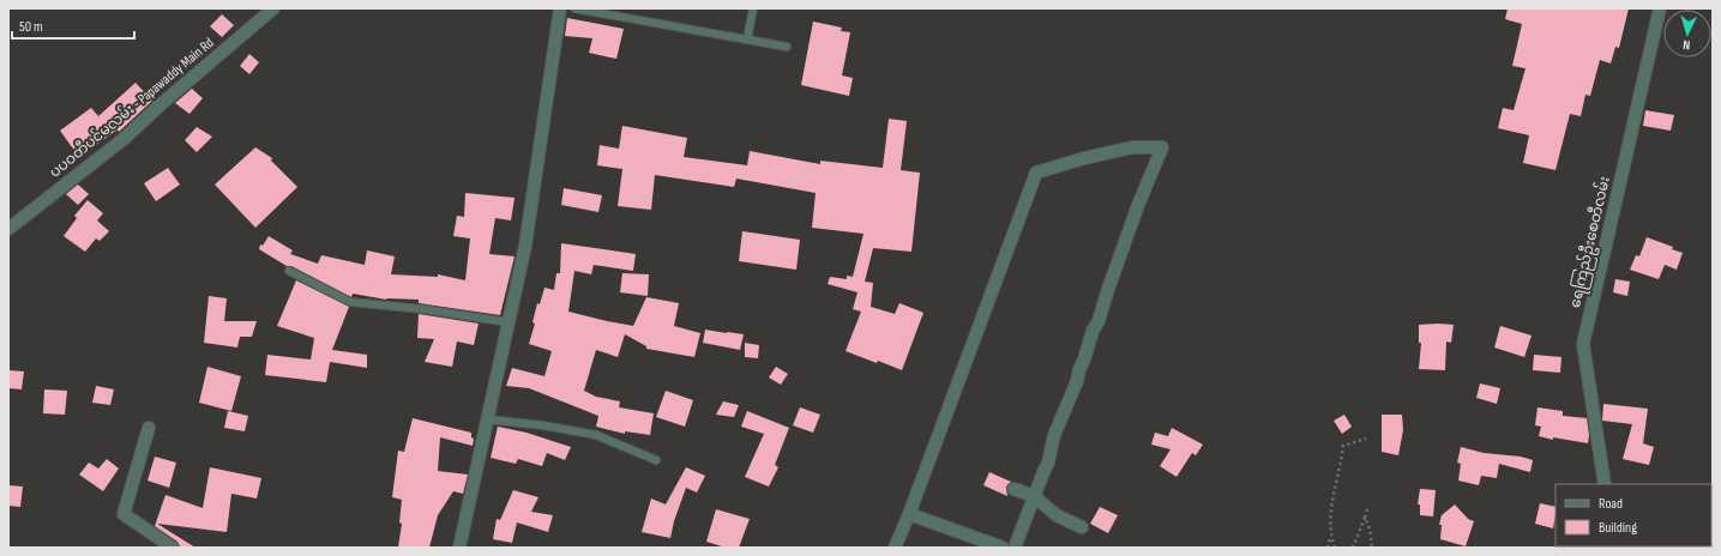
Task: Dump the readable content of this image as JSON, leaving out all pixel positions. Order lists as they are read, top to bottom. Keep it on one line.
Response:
{"streets":{"street":["ပပဝတီပင်မလမ်း - Papawaddy Main Rd","ရေကြည်ဦးစေတီလမ်း"]},"legend":["Road","Building"],"scale_bar":"50 m","north":"bottom"}
